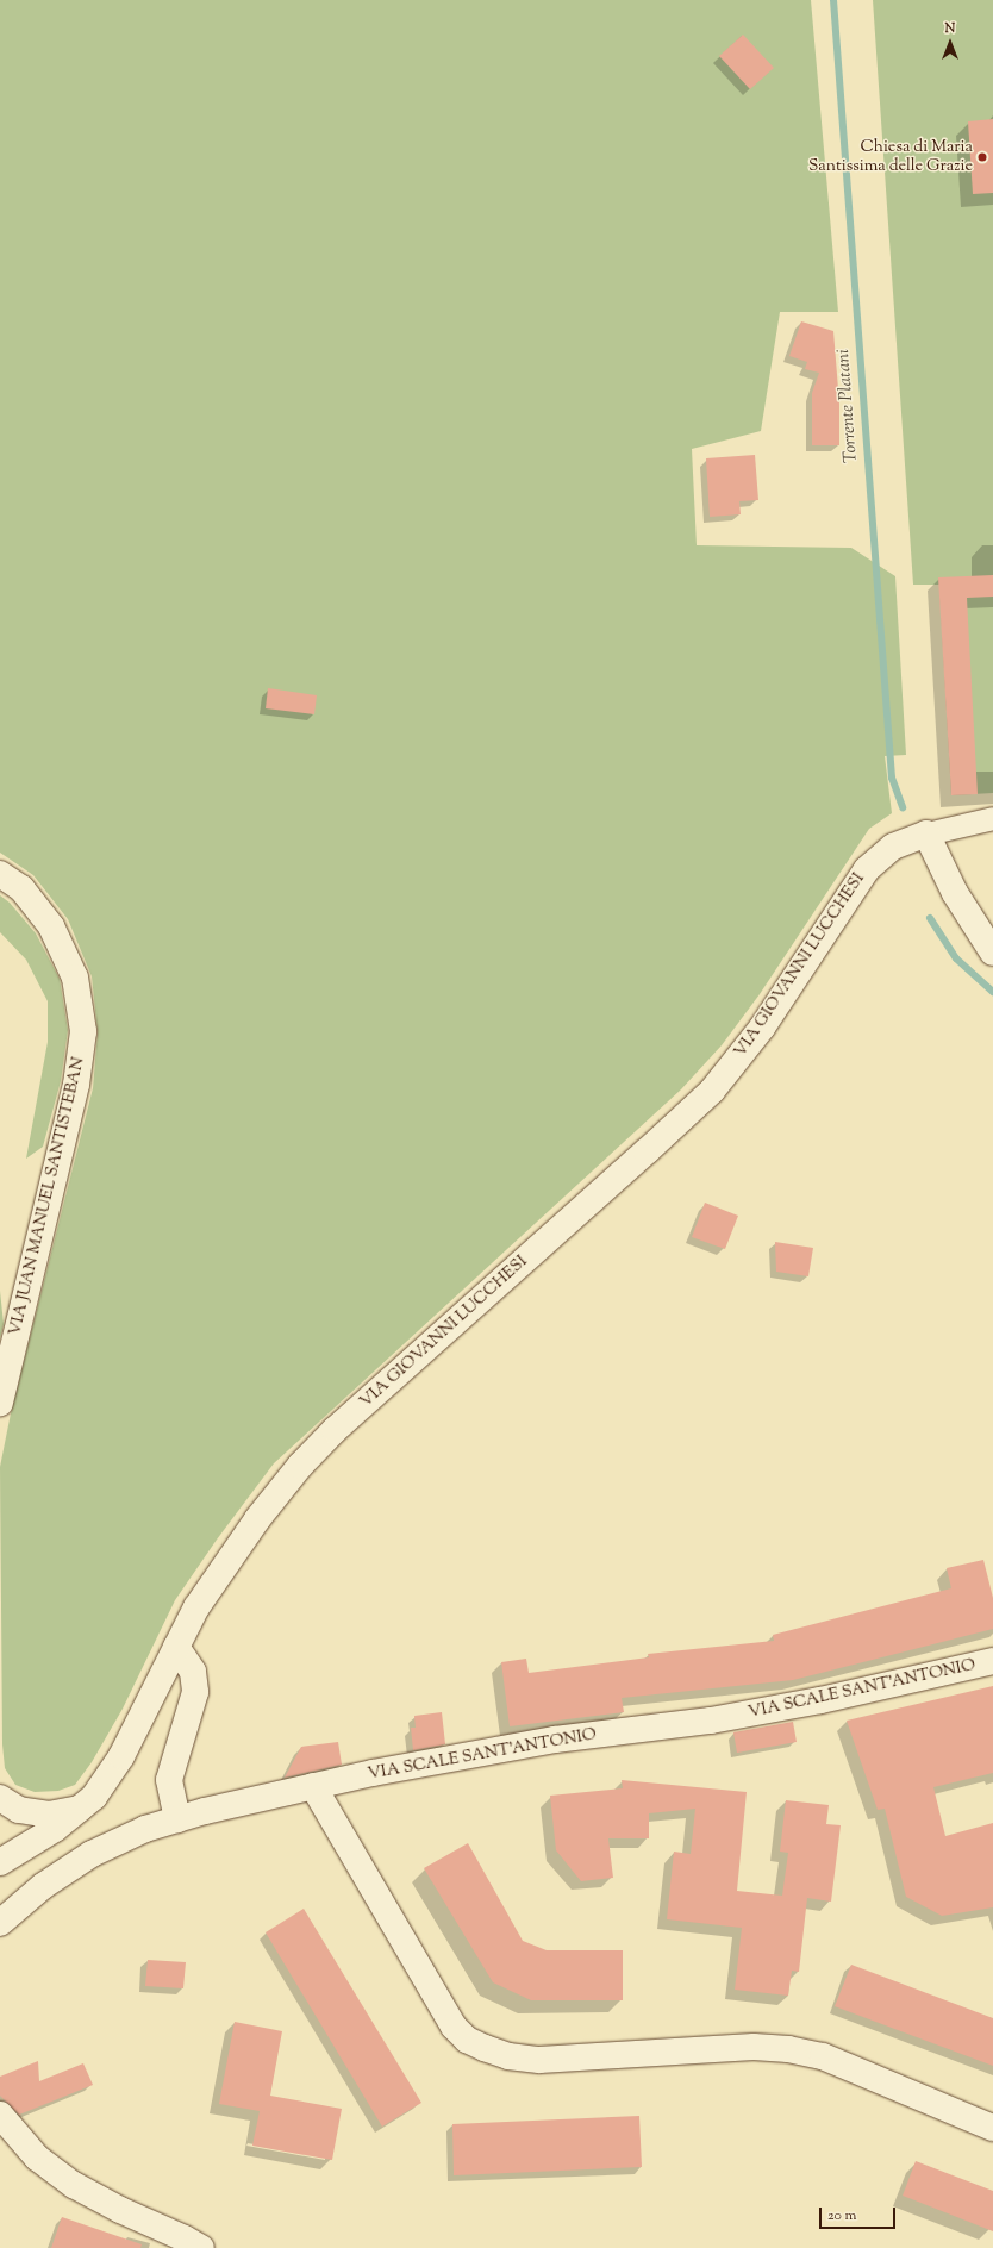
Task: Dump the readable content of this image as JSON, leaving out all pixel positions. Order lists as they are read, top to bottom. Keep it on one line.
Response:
{"streets":{"street":["VIA GIOVANNI LUCCHESI","VIA JUAN MANUEL SANTISTEBAN","VIA SCALE SANT'ANTONIO"]},"water":["Torrente Platani"],"places":["Chiesa di Maria Santissima delle Grazie"],"scale_bar":"20 m","north":"top"}
